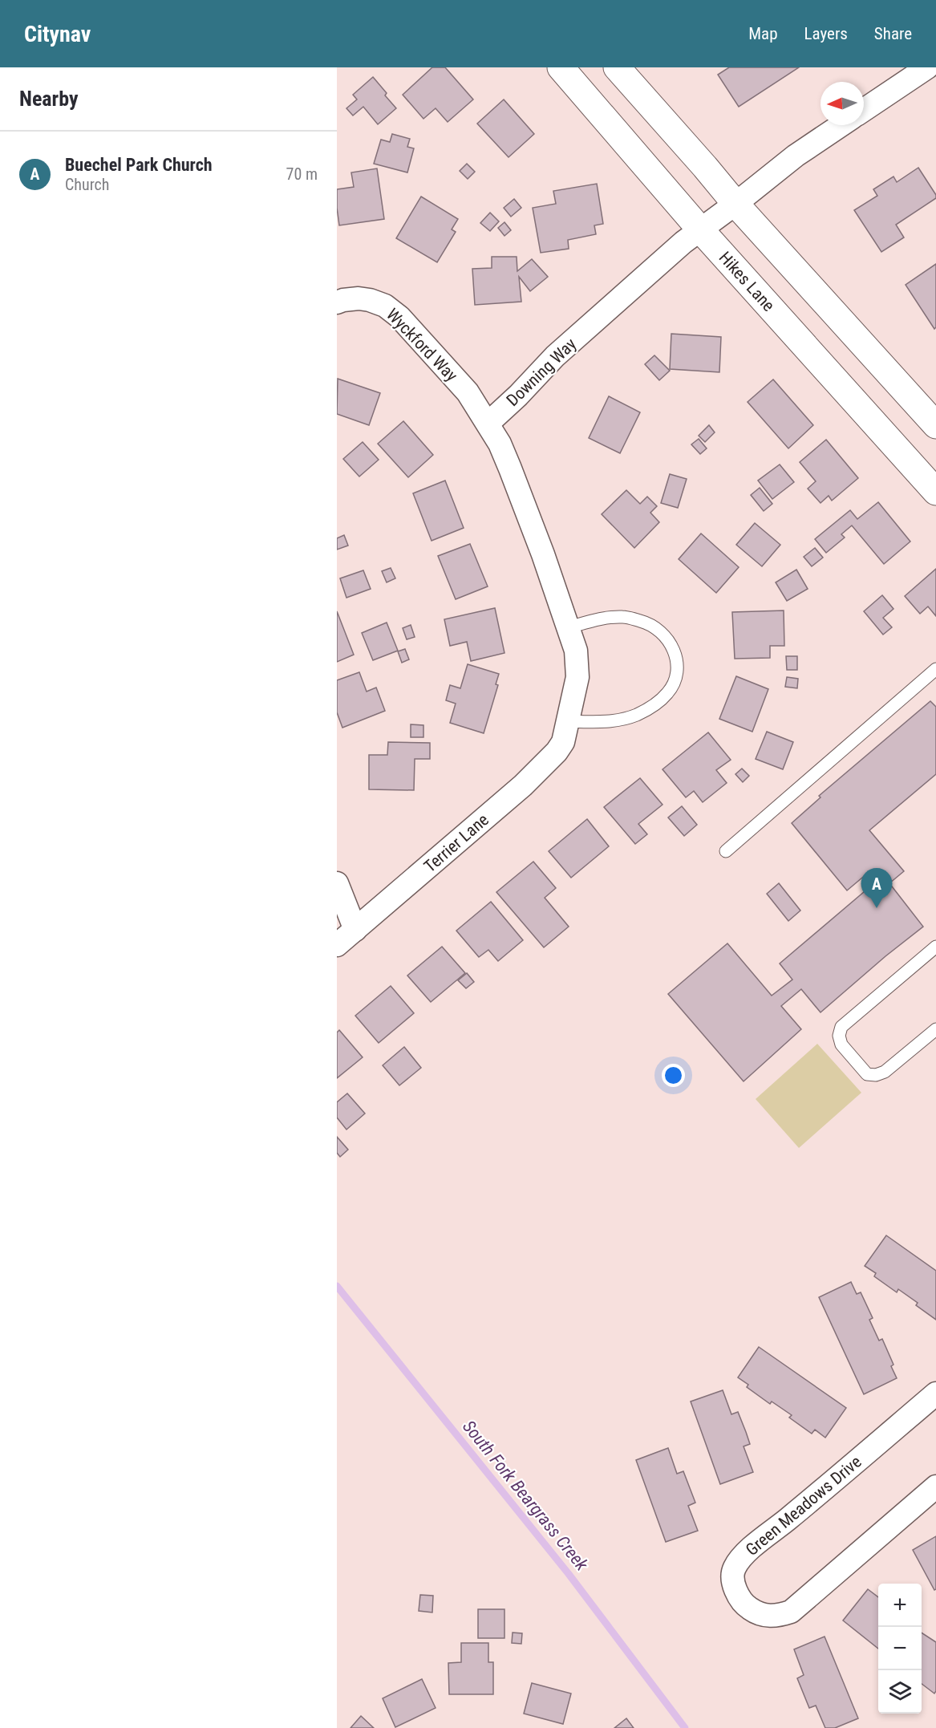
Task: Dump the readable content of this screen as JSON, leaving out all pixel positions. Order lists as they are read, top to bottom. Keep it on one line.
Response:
{"streets":{"main road":["Hikes Lane"],"street":["Wyckford Way","Downing Way","Terrier Lane","Green Meadows Drive"]},"crossings":[["Hikes Lane","Downing Way"],["Wyckford Way","Downing Way"]],"water":["South Fork Beargrass Creek"],"north":"left","page":{"header":"Citynav","nav":["Map","Layers","Share"],"heading":"Nearby","list":[{"mark":"A","name":"Buechel Park Church","note":"Church","value":"70 m"}],"pins":"A","map_buttons":["+","−"]}}
